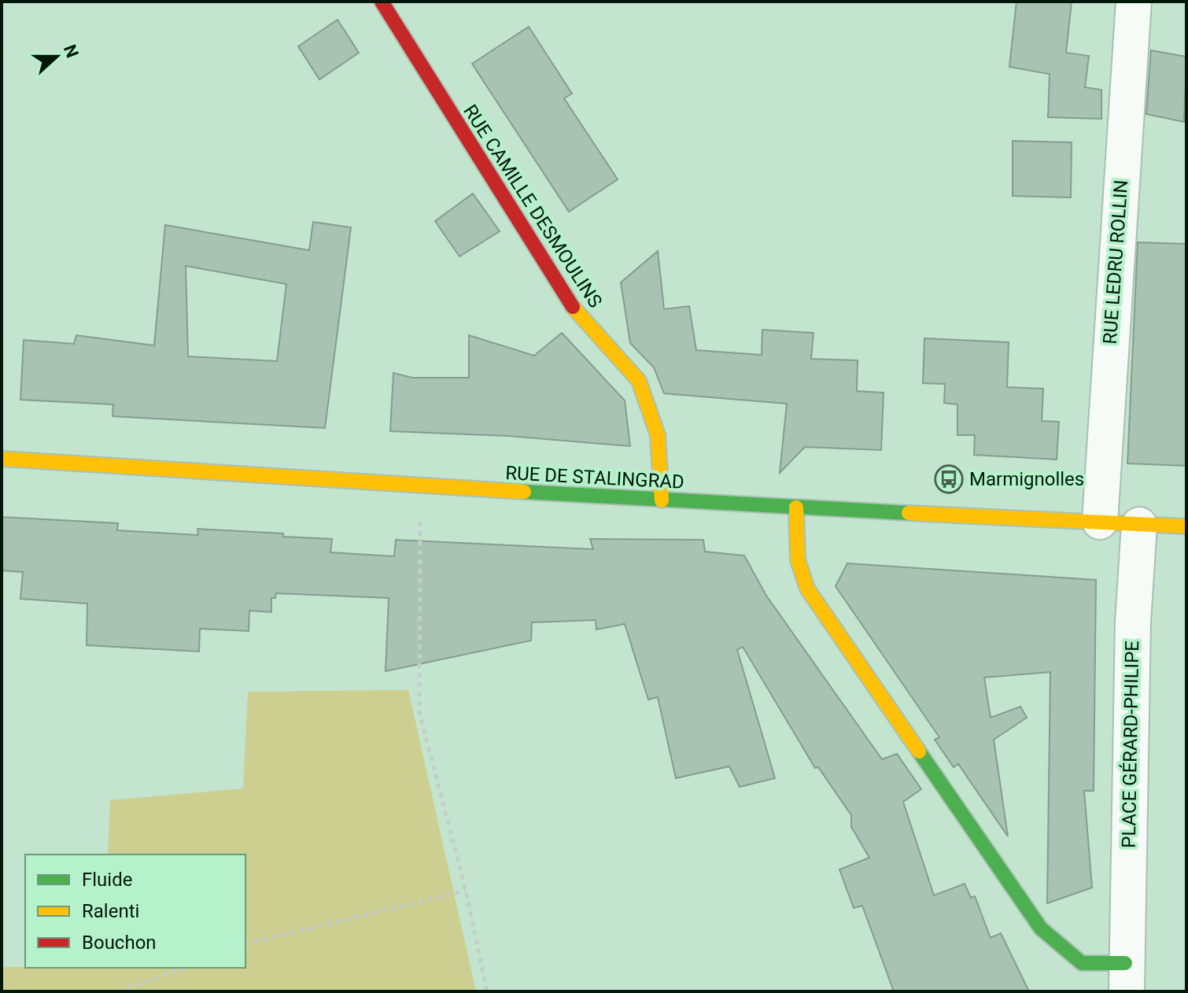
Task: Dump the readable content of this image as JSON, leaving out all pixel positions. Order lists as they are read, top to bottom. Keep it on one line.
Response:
{"streets":{"main road":["RUE CAMILLE DESMOULINS","RUE DE STALINGRAD"],"street":["RUE LEDRU ROLLIN","PLACE GÉRARD-PHILIPE"]},"crossings":[["RUE CAMILLE DESMOULINS","RUE DE STALINGRAD"],["RUE LEDRU ROLLIN","RUE DE STALINGRAD"],["RUE DE STALINGRAD","PLACE GÉRARD-PHILIPE"]],"places":{"bus stop":["Marmignolles"]},"legend":["Fluide","Ralenti","Bouchon"],"north":"right"}
